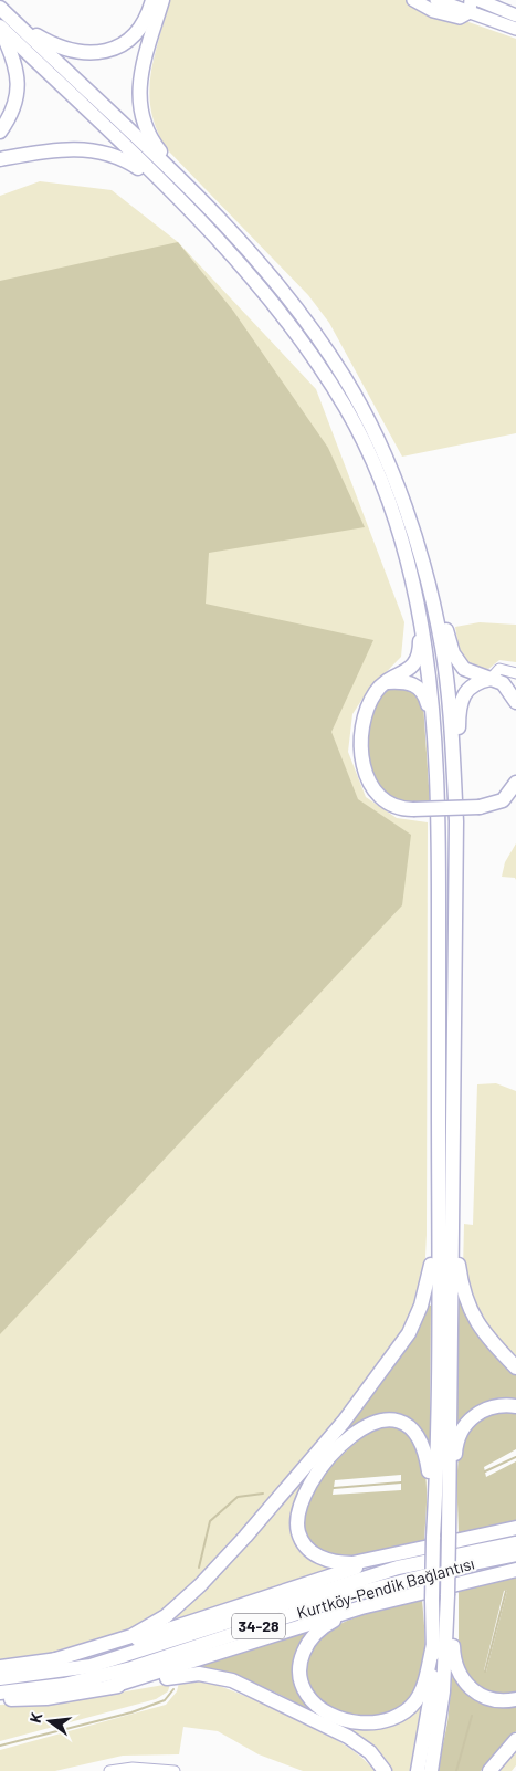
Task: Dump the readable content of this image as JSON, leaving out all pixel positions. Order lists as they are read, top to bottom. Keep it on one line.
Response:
{"streets":{"highway":["Kurtköy-Pendik Bağlantısı","34-28"]},"north":"left"}
